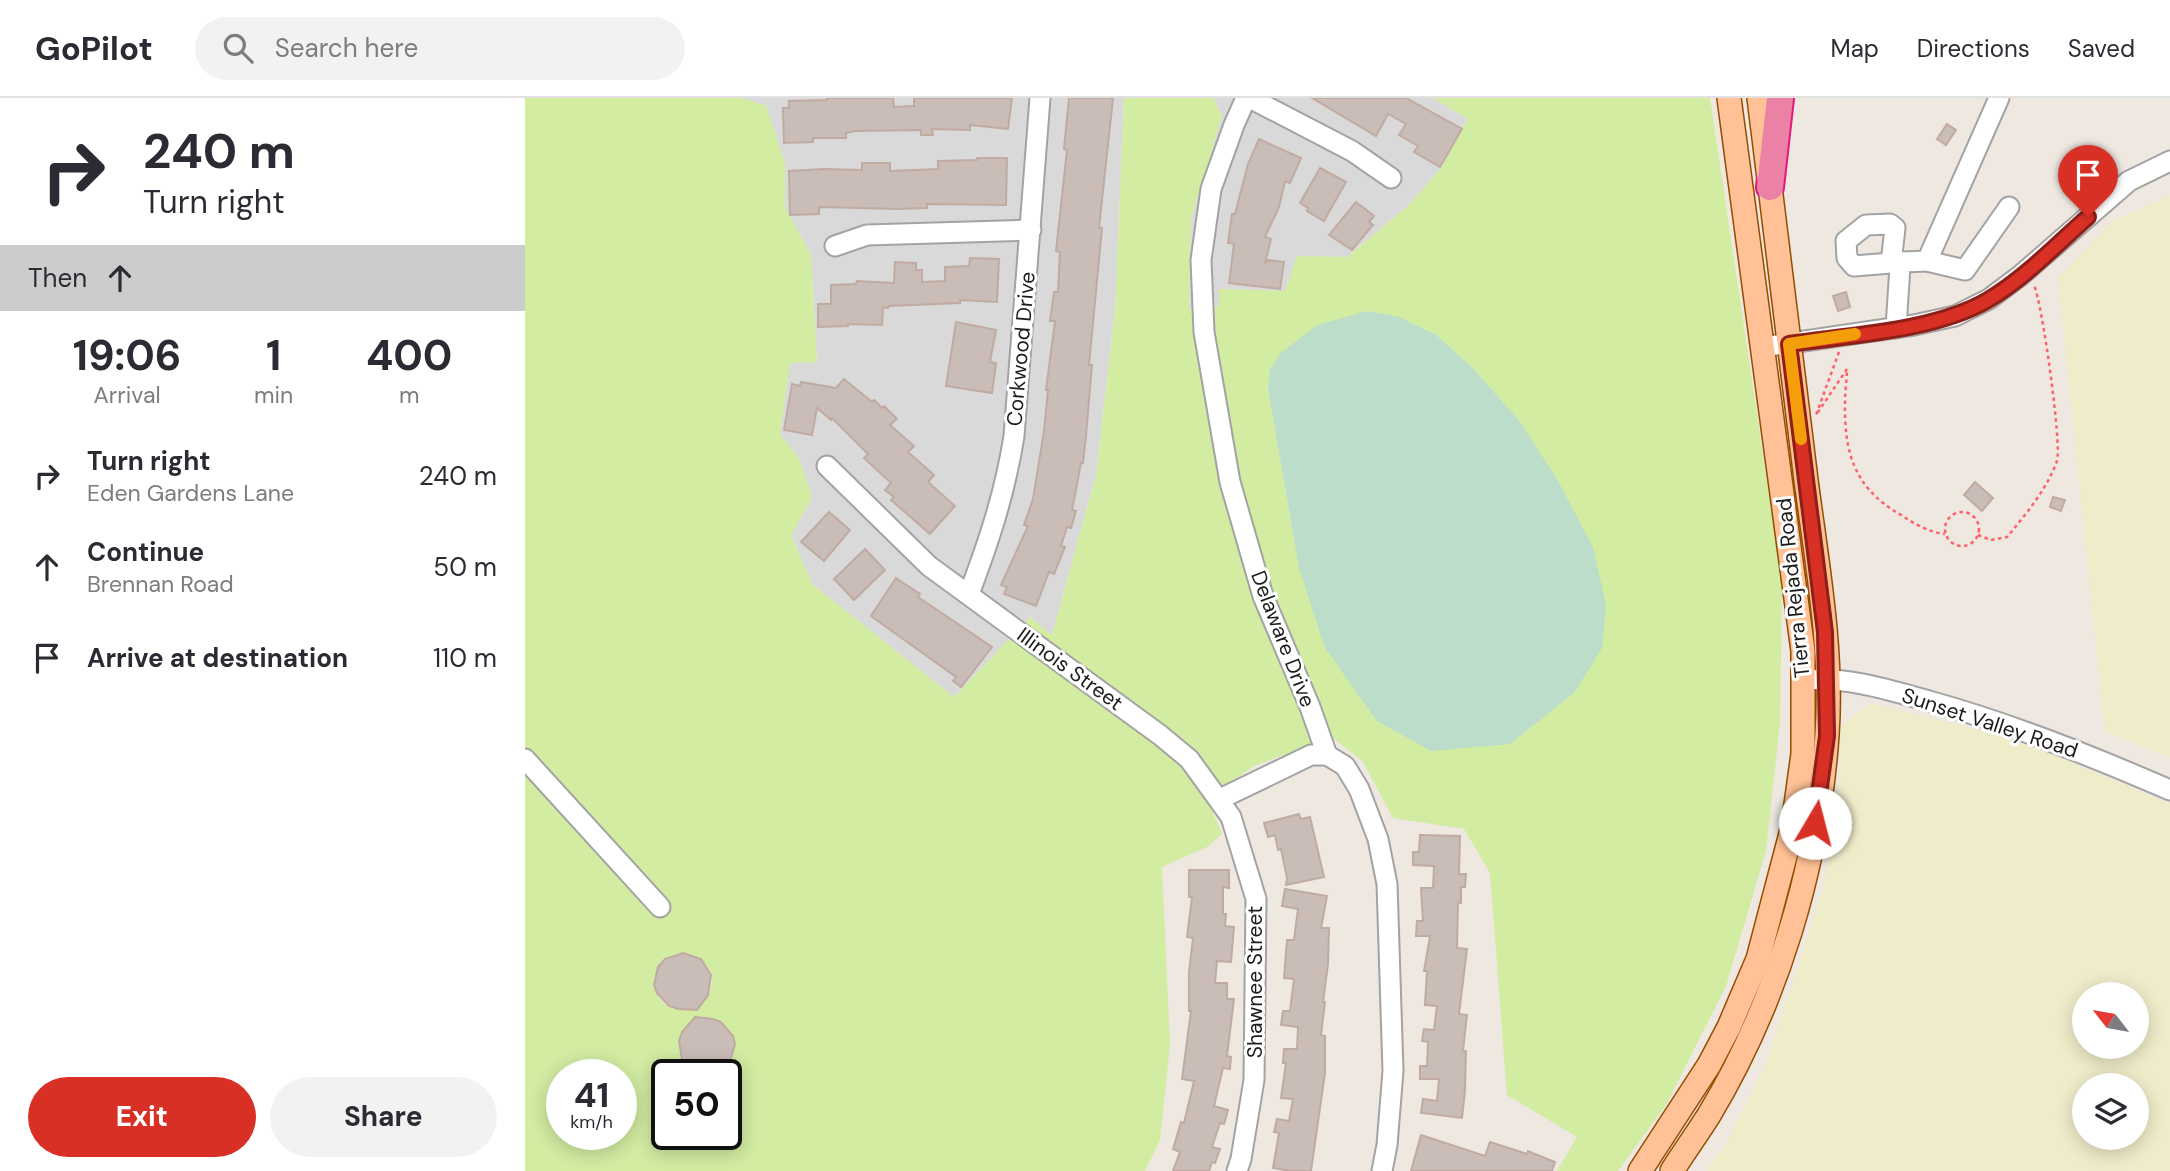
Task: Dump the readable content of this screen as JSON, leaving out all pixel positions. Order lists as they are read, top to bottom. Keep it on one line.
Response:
{"streets":{"main road":["Tierra Rejada Road"],"street":["Corkwood Drive","Delaware Drive","Illinois Street","Sunset Valley Road","Shawnee Street"]},"crossings":[["Corkwood Drive","Illinois Street"],["Tierra Rejada Road","Sunset Valley Road"],["Illinois Street","Shawnee Street"]],"north":"top left","page":{"header":"GoPilot","search":"Search here","nav":["Map","Directions","Saved"],"turn":["240 m","Turn right"],"then":"Then","eta":["19:06","Arrival","1","min","400","m"],"list":[{"name":"Turn right","note":"Eden Gardens Lane","value":"240 m"},{"name":"Continue","note":"Brennan Road","value":"50 m"},{"name":"Arrive at destination","value":"110 m"}],"speed":"41 km/h","limit":"50","buttons":["Exit","Share"]}}
